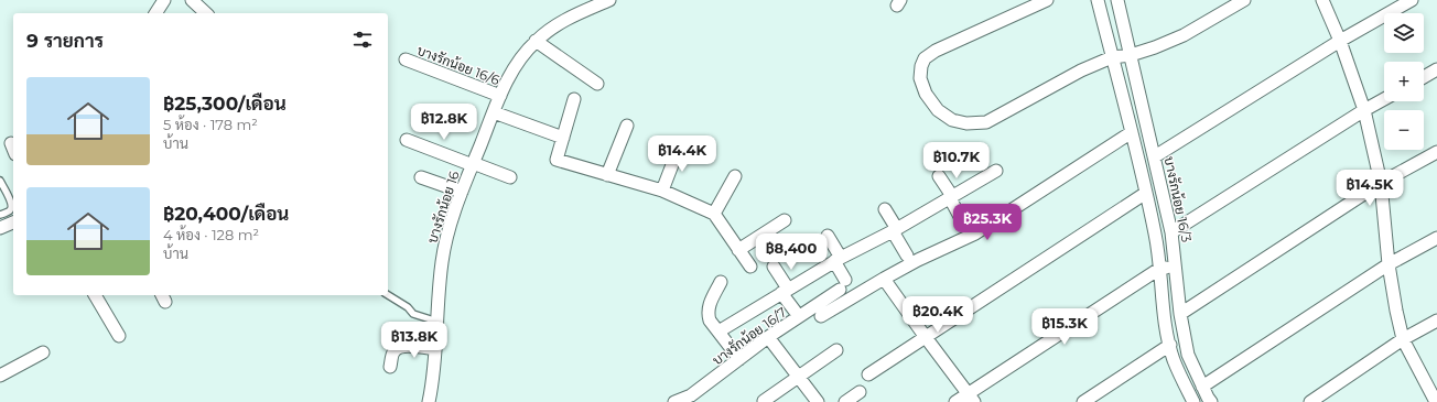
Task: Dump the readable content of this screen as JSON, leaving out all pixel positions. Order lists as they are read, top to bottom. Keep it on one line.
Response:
{"streets":{"street":["บางรักน้อย 16/6","บางรักน้อย 16/3","บางรักน้อย 16","บางรักน้อย 16/7"]},"crossings":[["บางรักน้อย 16/6","บางรักน้อย 16"]],"page":{"map_buttons":["+","−"],"heading":"9 รายการ","list":[{"name":"฿25,300/เดือน","note":"5 ห้อง · 178 m² · บ้าน"},{"name":"฿20,400/เดือน","note":"4 ห้อง · 128 m² · บ้าน"}],"price":["฿12.8K","฿14.4K","฿10.7K","฿14.5K","฿25.3K","฿8,400","฿20.4K","฿15.3K","฿13.8K"]}}
